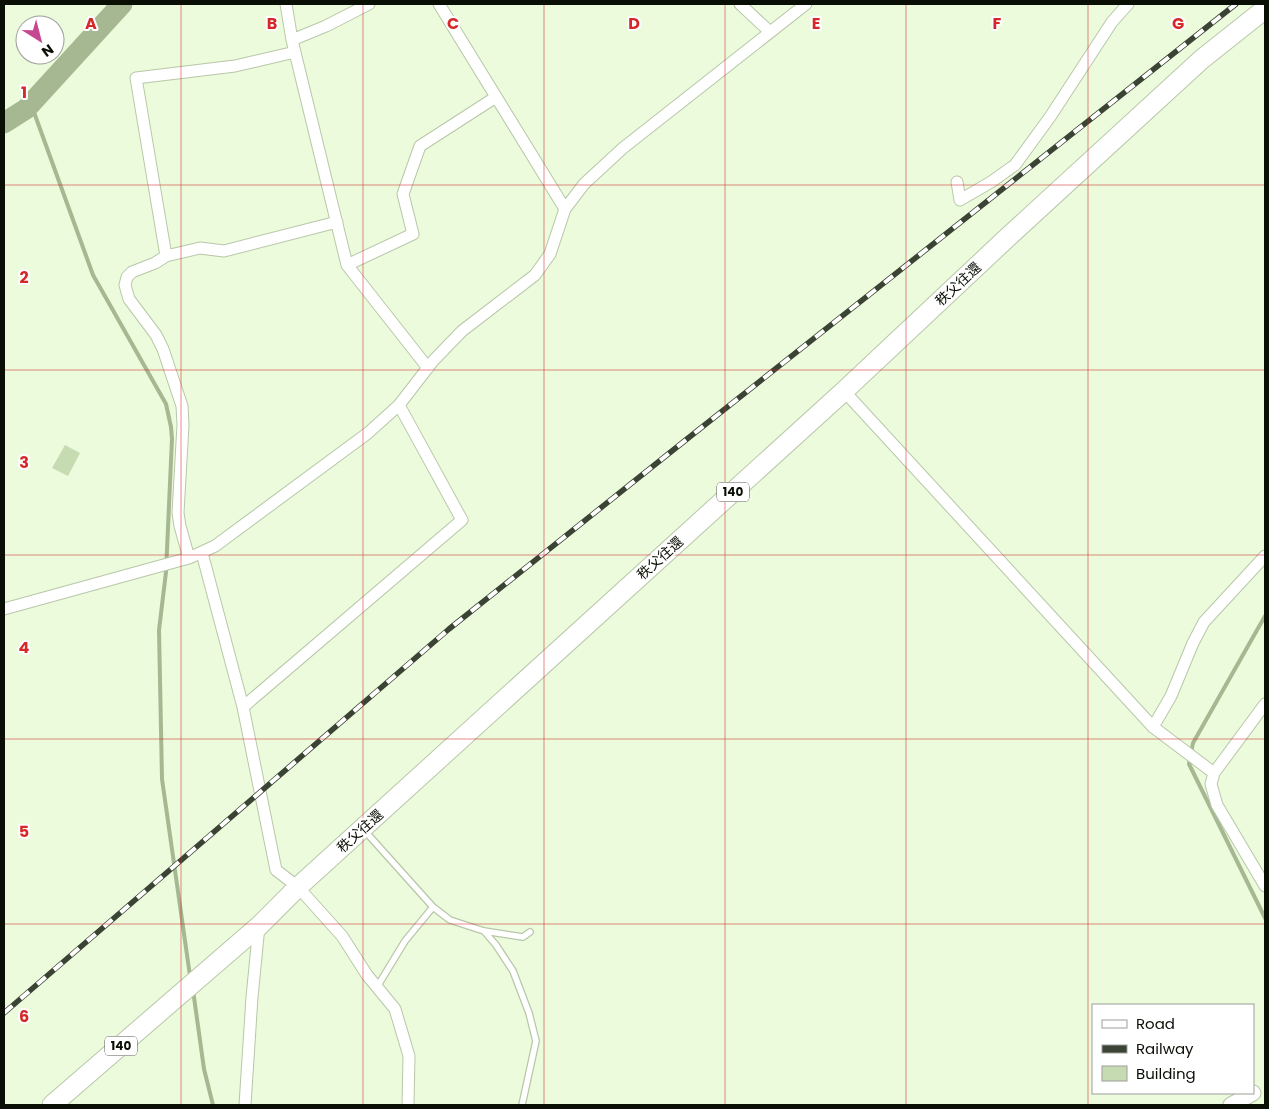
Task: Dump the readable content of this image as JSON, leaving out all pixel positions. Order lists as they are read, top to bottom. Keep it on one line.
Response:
{"streets":{"highway":["秩父往還","140"]},"legend":["Road","Railway","Building"],"north":"bottom right","grid":{"columns":["A","B","C","D","E","F","G"],"rows":["1","2","3","4","5","6"]}}
